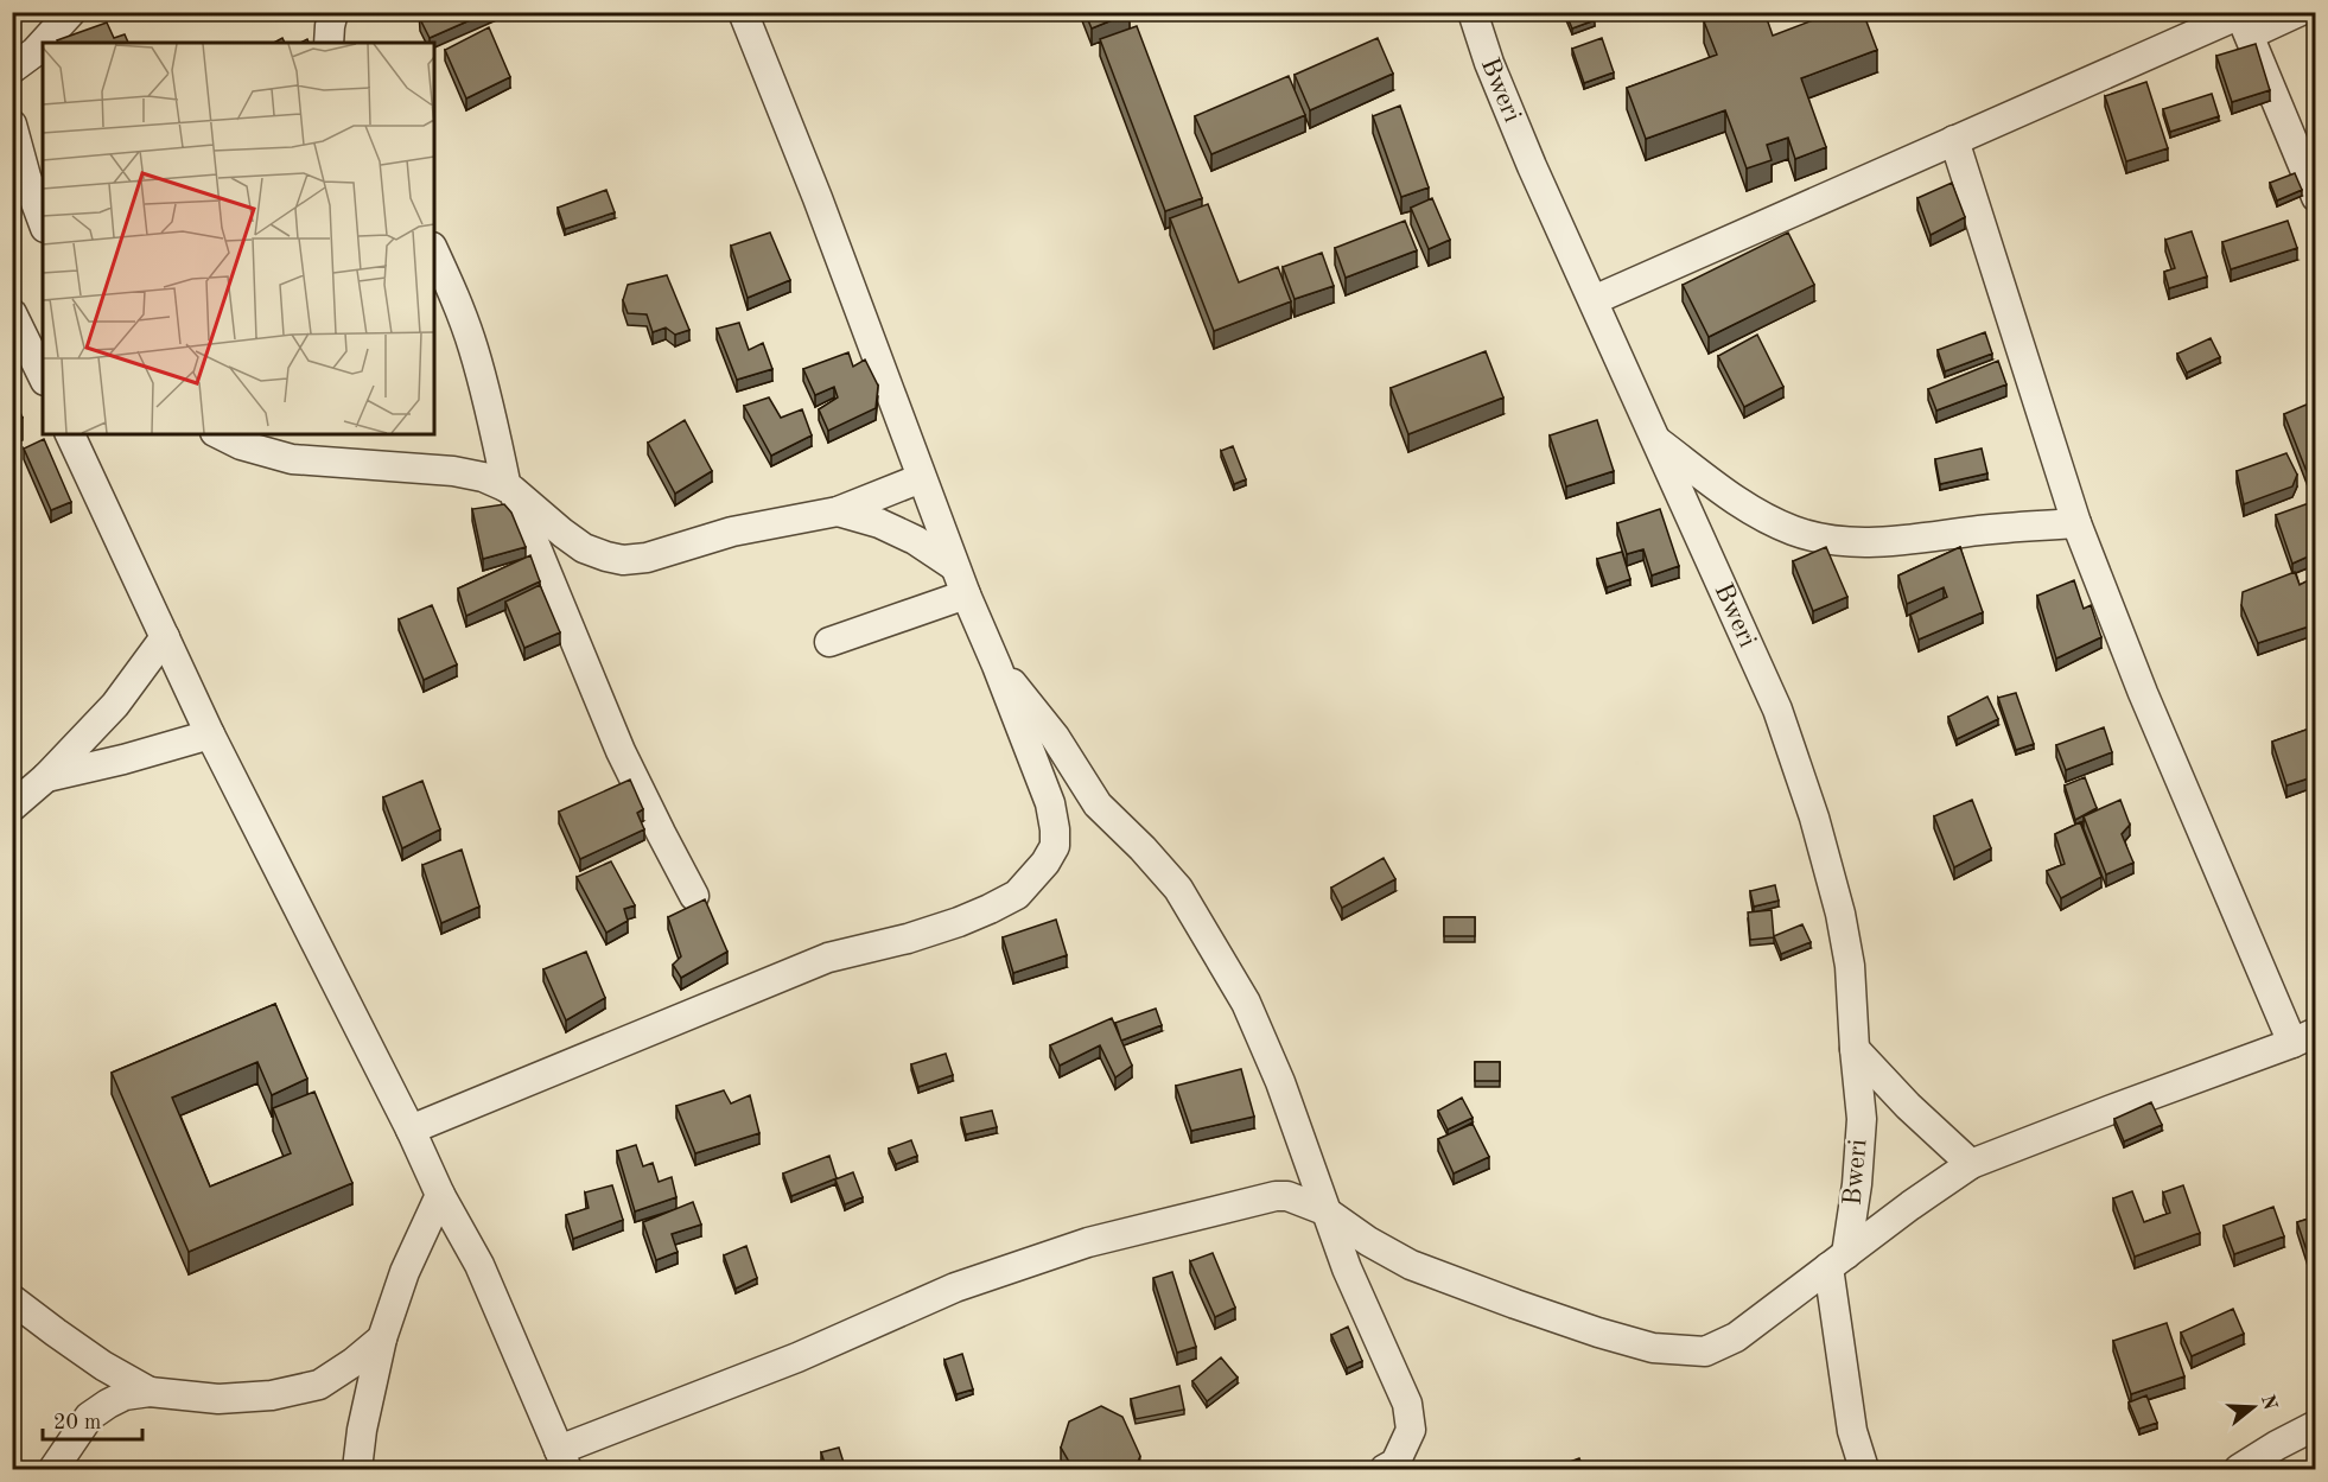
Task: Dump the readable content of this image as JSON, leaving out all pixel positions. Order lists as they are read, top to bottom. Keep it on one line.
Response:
{"streets":{"street":["Bweri"]},"scale_bar":"20 m","north":"right"}
